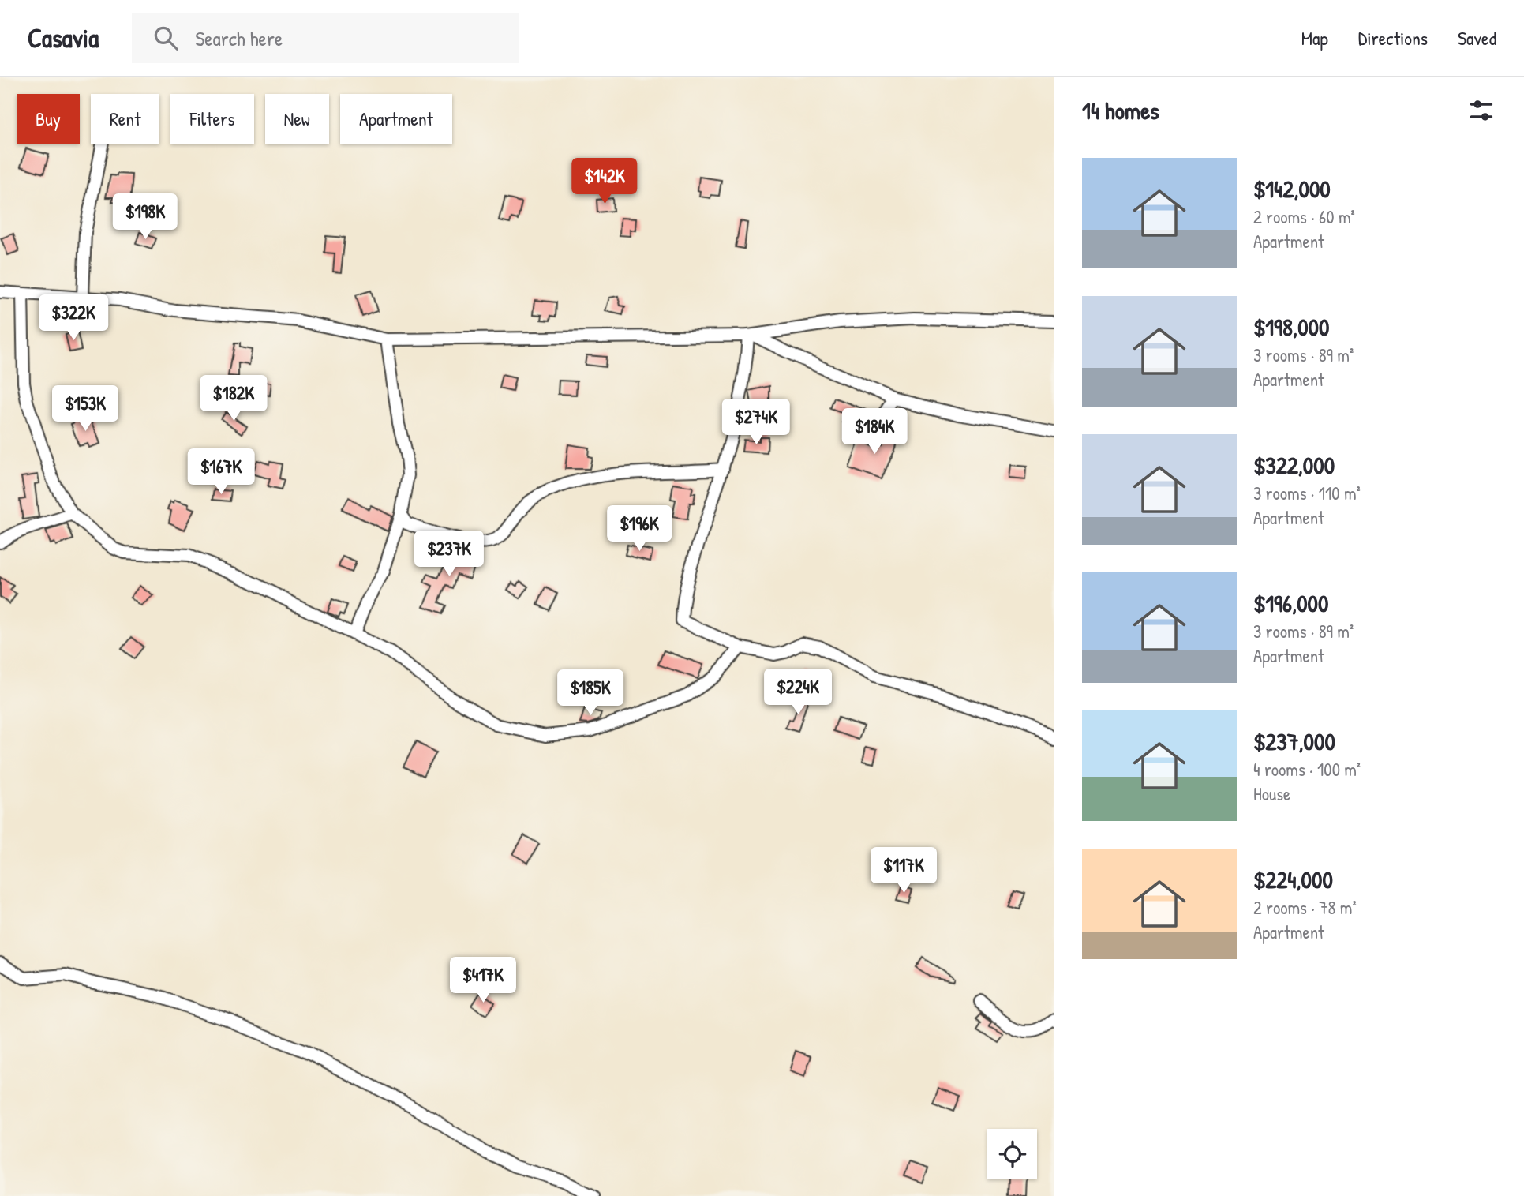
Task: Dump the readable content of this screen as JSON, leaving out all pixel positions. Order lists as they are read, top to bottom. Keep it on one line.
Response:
{"page":{"header":"Casavia","search":"Search here","nav":["Map","Directions","Saved"],"heading":"14 homes","chip":["Buy","Rent","Filters","New","Apartment"],"list":[{"name":"$142,000","note":"2 rooms · 60 m² · Apartment"},{"name":"$198,000","note":"3 rooms · 89 m² · Apartment"},{"name":"$322,000","note":"3 rooms · 110 m² · Apartment"},{"name":"$196,000","note":"3 rooms · 89 m² · Apartment"},{"name":"$237,000","note":"4 rooms · 100 m² · House"},{"name":"$224,000","note":"2 rooms · 78 m² · Apartment"}],"price":["$142K","$198K","$322K","$182K","$153K","$274K","$184K","$167K","$196K","$237K","$224K","$185K","$117K","$417K"]}}
